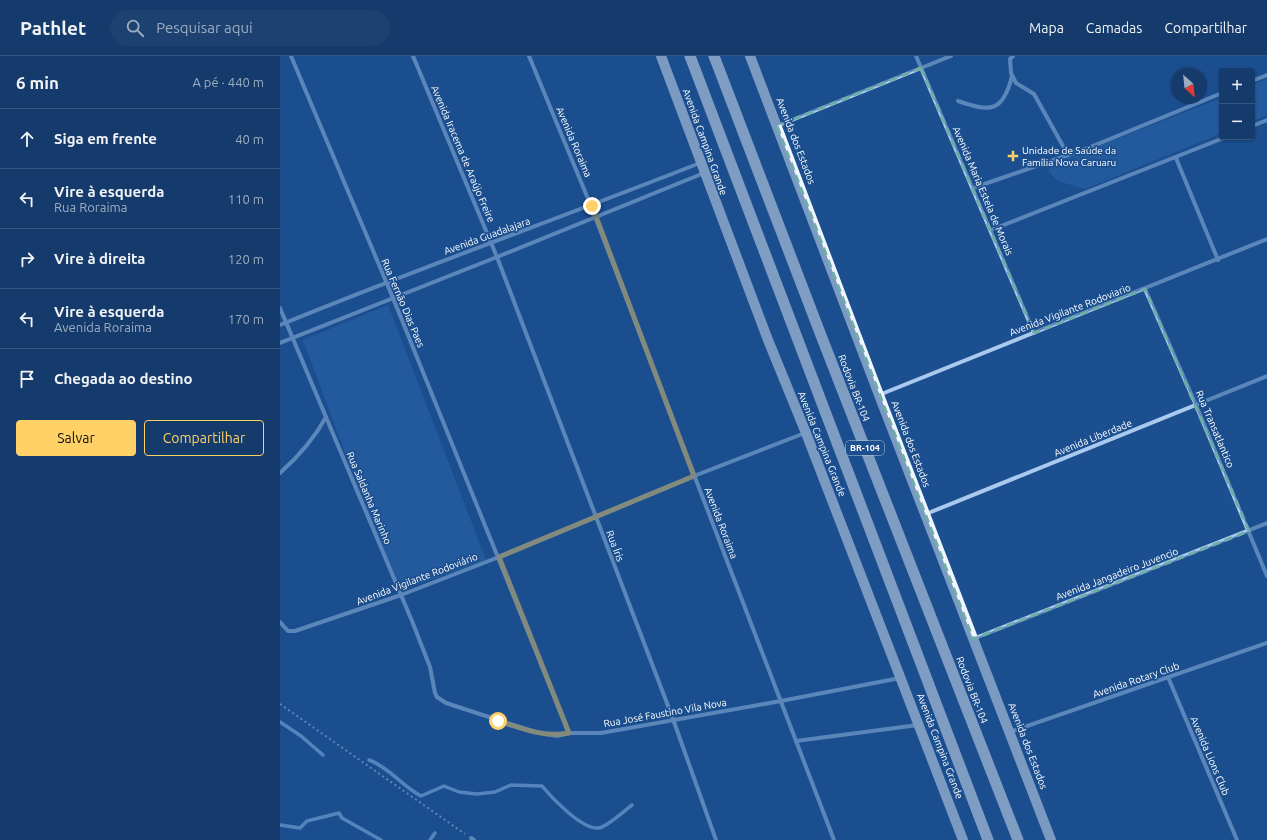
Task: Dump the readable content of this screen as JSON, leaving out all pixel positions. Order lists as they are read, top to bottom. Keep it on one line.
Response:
{"streets":{"highway":["Rodovia BR-104","BR-104"],"main road":["Avenida dos Estados","Avenida Campina Grande"],"street":["Avenida Roraima","Avenida Iracema de Araújo Freire","Avenida Maria Estela de Morais","Avenida Guadalajara","Rua Fernão Dias Paes","Avenida Vigilante Rodoviario","Rua Transatlantico","Avenida Liberdade","Rua Saldanha Marinho","Rua Íris","Avenida Jangadeiro Juvencio","Avenida Vigilante Rodoviário","Avenida Rotary Club","Rua José Faustino Vila Nova","Avenida Lions Club"]},"crossings":[["Avenida dos Estados","Avenida Vigilante Rodoviario"],["Avenida dos Estados","Avenida Liberdade"],["Avenida dos Estados","Avenida Jangadeiro Juvencio"],["Avenida dos Estados","Avenida Rotary Club"],["Avenida Roraima","Avenida Guadalajara"],["Avenida Roraima","Avenida Vigilante Rodoviário"],["Avenida Roraima","Rua José Faustino Vila Nova"],["Avenida Campina Grande","Avenida Guadalajara"],["Avenida Campina Grande","Avenida Vigilante Rodoviário"],["Avenida Campina Grande","Rua José Faustino Vila Nova"],["Avenida Iracema de Araújo Freire","Avenida Guadalajara"],["Avenida Iracema de Araújo Freire","Rua Íris"],["Avenida Maria Estela de Morais","Avenida Vigilante Rodoviario"],["Avenida Guadalajara","Rua Fernão Dias Paes"],["Avenida Guadalajara","Rua Saldanha Marinho"],["Rua Fernão Dias Paes","Avenida Vigilante Rodoviário"],["Rua Fernão Dias Paes","Rua José Faustino Vila Nova"],["Avenida Vigilante Rodoviario","Rua Transatlantico"],["Rua Transatlantico","Avenida Liberdade"],["Rua Transatlantico","Avenida Jangadeiro Juvencio"],["Rua Saldanha Marinho","Avenida Vigilante Rodoviário"],["Rua Saldanha Marinho","Rua José Faustino Vila Nova"],["Rua Íris","Avenida Vigilante Rodoviário"],["Rua Íris","Rua José Faustino Vila Nova"],["Avenida Rotary Club","Avenida Lions Club"]],"places":{"health":["Unidade de Saúde da Família Nova Caruaru"]},"north":"bottom right","page":{"header":"Pathlet","search":"Pesquisar aqui","nav":["Mapa","Camadas","Compartilhar"],"heading":["6 min","A pé · 440 m"],"map_buttons":["+","−"],"list":[["Siga em frente","40 m"],["Vire à esquerda","Rua Roraima","110 m"],["Vire à direita","120 m"],["Vire à esquerda","Avenida Roraima","170 m"],"Chegada ao destino"],"buttons":["Salvar","Compartilhar"]}}
